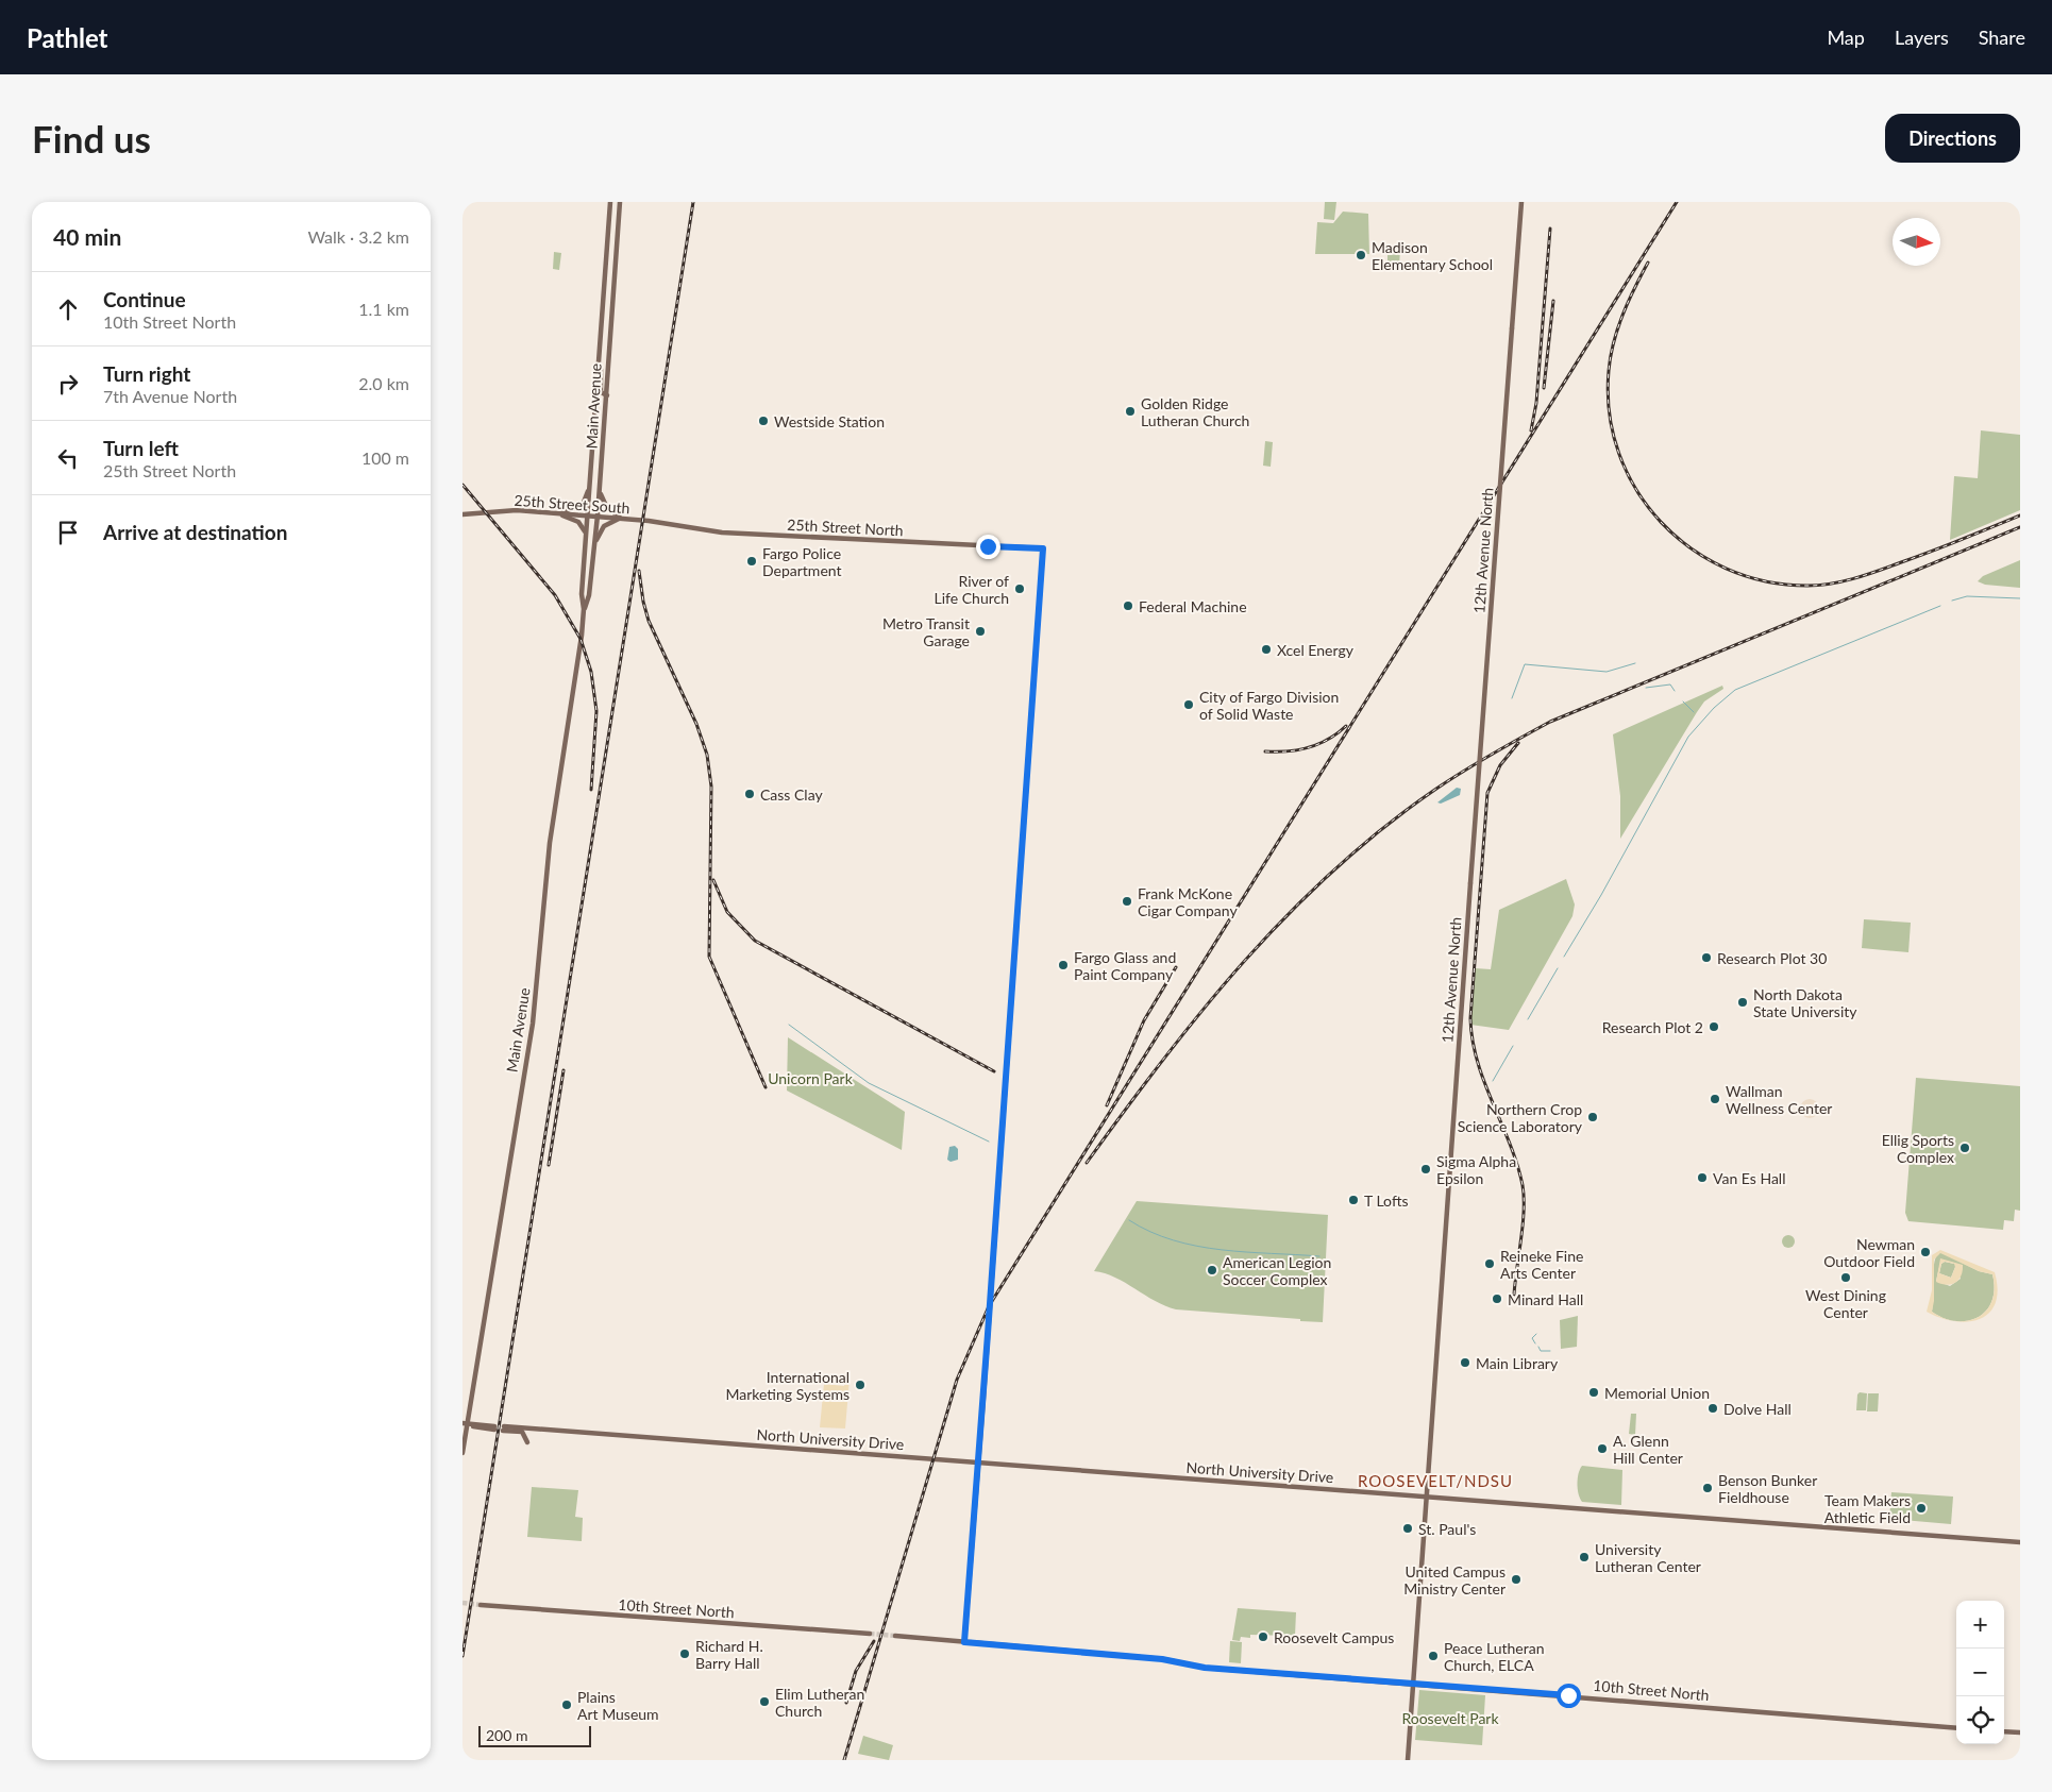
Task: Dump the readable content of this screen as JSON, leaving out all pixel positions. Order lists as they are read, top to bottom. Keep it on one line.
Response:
{"streets":{"main road":["Main Avenue","25th Street South","25th Street North","12th Avenue North","North University Drive","10th Street North"]},"crossings":[["Main Avenue","25th Street South"],["25th Street South","25th Street North"],["25th Street North","North University Drive"],["12th Avenue North","North University Drive"],["12th Avenue North","10th Street North"]],"districts":["ROOSEVELT/NDSU"],"parks":["Unicorn Park","Roosevelt Park"],"places":["Madison Elementary School","Golden Ridge Lutheran Church","Westside Station","Fargo Police Department","River of Life Church","Federal Machine","Metro Transit Garage","Xcel Energy","City of Fargo Division of Solid Waste","Cass Clay","Frank McKone Cigar Company","Research Plot 30","Fargo Glass and Paint Company","North Dakota State University","Research Plot 2","Wallman Wellness Center","Northern Crop Science Laboratory","Ellig Sports Complex","Sigma Alpha Epsilon","Van Es Hall","T Lofts","Newman Outdoor Field","Reineke Fine Arts Center","American Legion Soccer Complex","West Dining Center","Minard Hall","Main Library","International Marketing Systems","Memorial Union","Dolve Hall","A. Glenn Hill Center","Benson Bunker Fieldhouse","Team Makers Athletic Field","St. Paul's","University Lutheran Center","United Campus Ministry Center","Roosevelt Campus","Richard H. Barry Hall","Peace Lutheran Church, ELCA","Elim Lutheran Church","Plains Art Museum"],"scale_bar":"200 m","north":"right","page":{"header":"Pathlet","nav":["Map","Layers","Share"],"buttons":"Directions","title":"Find us","heading":["40 min","Walk · 3.2 km"],"list":[["Continue","10th Street North","1.1 km"],["Turn right","7th Avenue North","2.0 km"],["Turn left","25th Street North","100 m"],"Arrive at destination"],"map_buttons":["+","−"],"scale":"200 m"}}
